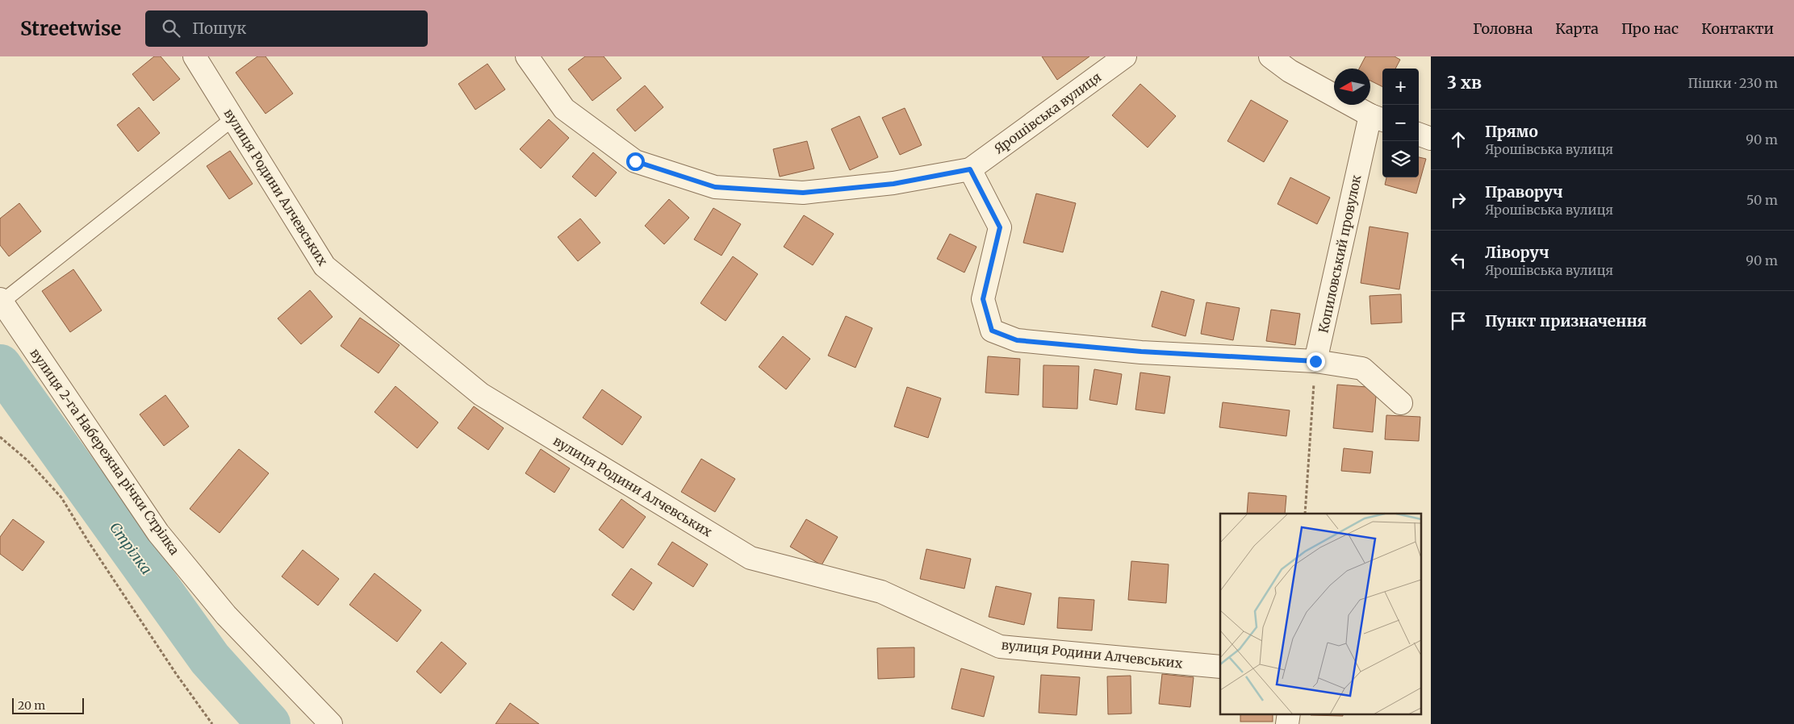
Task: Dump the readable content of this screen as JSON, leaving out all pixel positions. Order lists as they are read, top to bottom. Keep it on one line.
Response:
{"streets":{"street":["Ярошівська вулиця","вулиця Родини Алчевських","Копиловський провулок","вулиця 2-га Набережна річки Стрілка"]},"water":["Стрілка"],"scale_bar":"20 m","north":"left","page":{"header":"Streetwise","search":"Пошук","nav":["Головна","Карта","Про нас","Контакти"],"heading":["3 хв","Пішки · 230 m"],"map_buttons":["+","−"],"list":[["Прямо","Ярошівська вулиця","90 m"],["Праворуч","Ярошівська вулиця","50 m"],["Ліворуч","Ярошівська вулиця","90 m"],"Пункт призначення"],"scale":"20 m"}}
